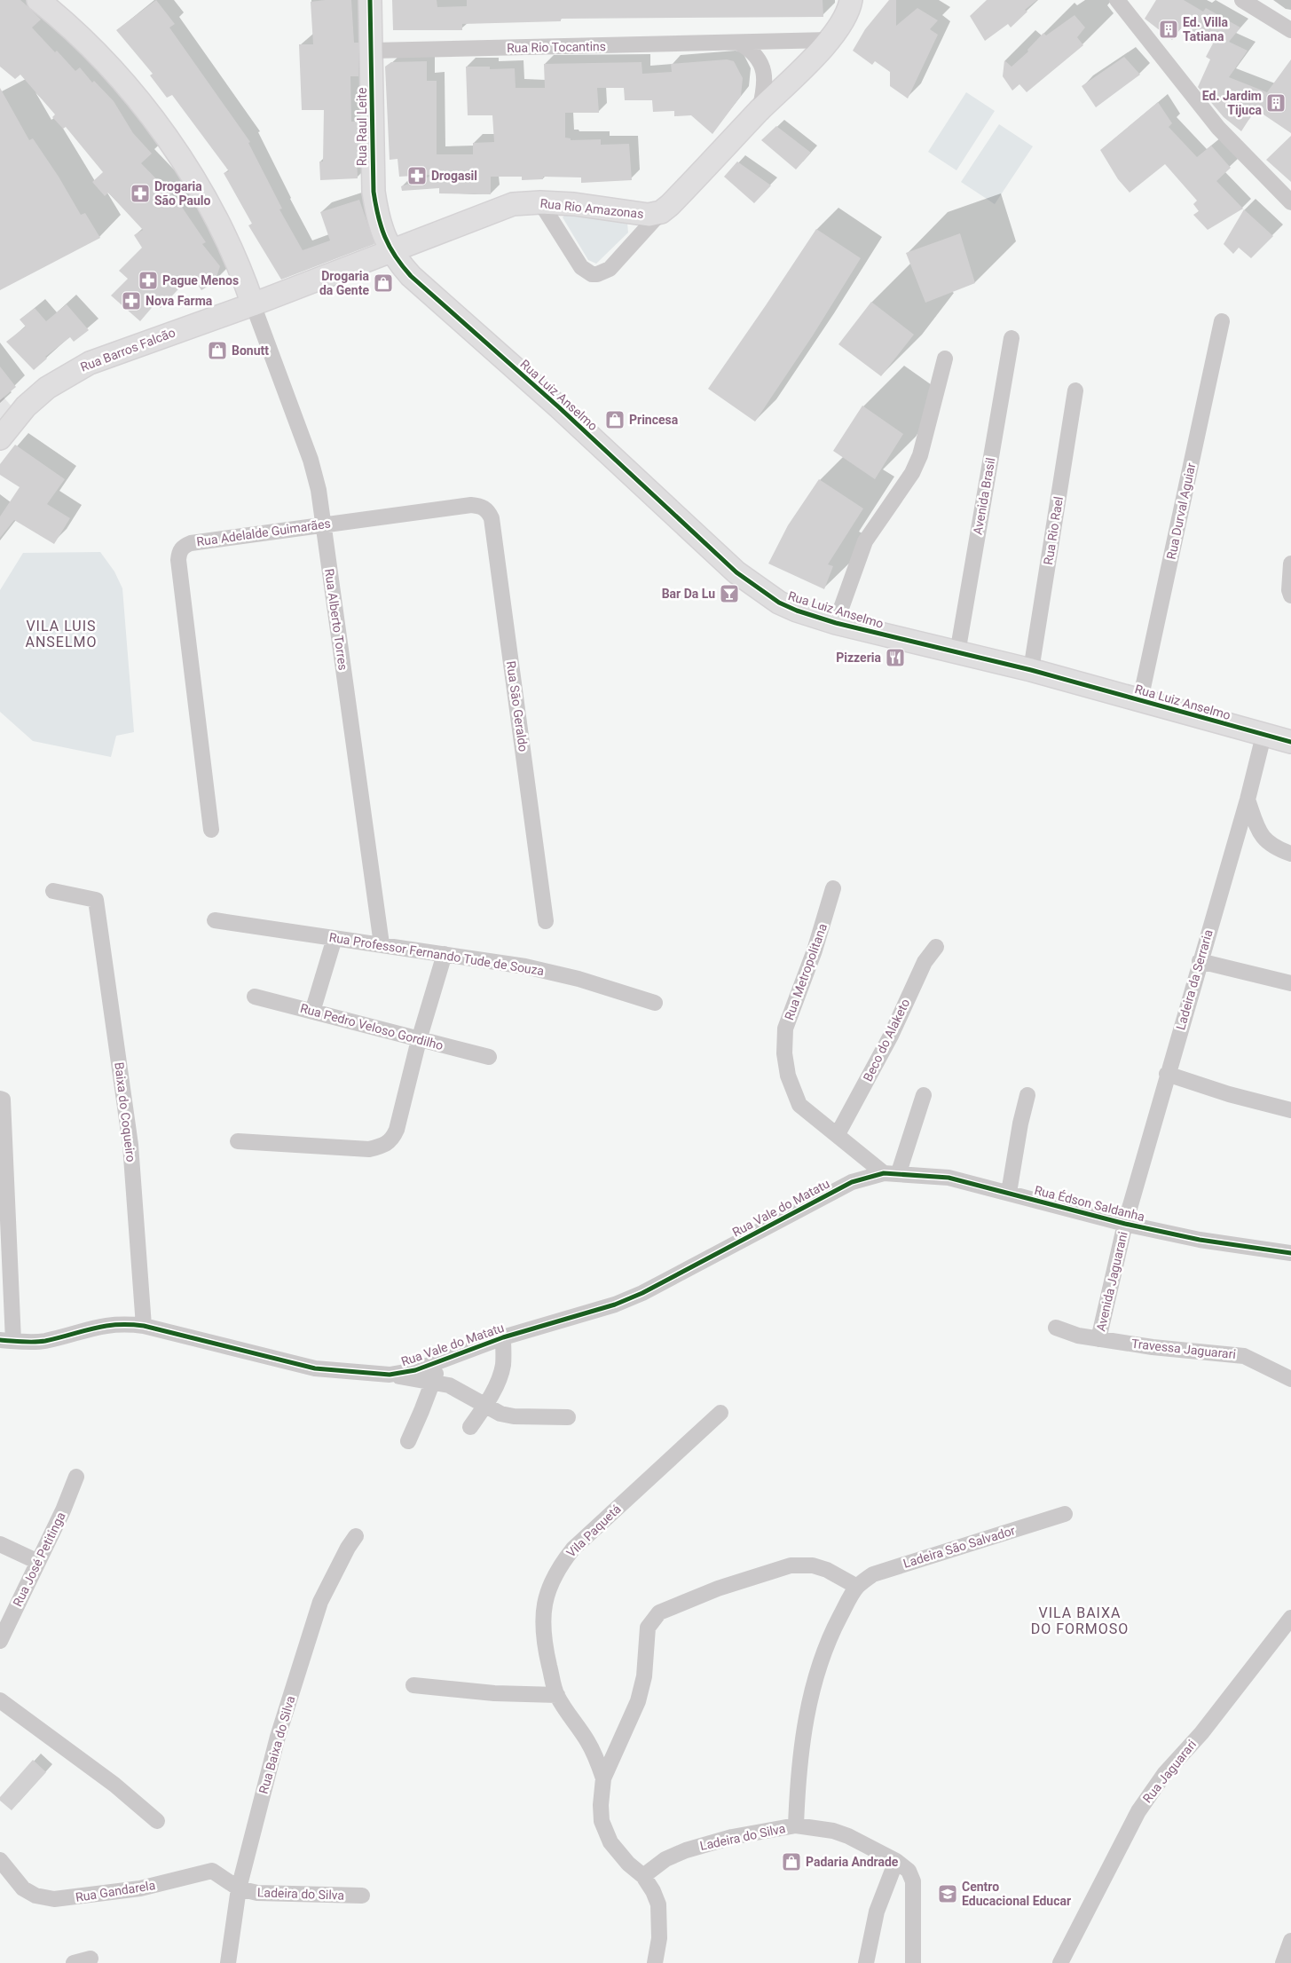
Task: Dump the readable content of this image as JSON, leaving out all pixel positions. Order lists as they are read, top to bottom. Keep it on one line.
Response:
{"streets":{"street":["Rua Rio Tocantins","Rua Raul Leite","Rua Rio Amazonas","Rua Barros Falcão","Rua Luiz Anselmo","Avenida Brasil","Rua Durval Aguiar","Rua Rio Rael","Rua Adelalde Guimarães","Rua Alberto Torres","Rua Sāo Geraldo","Rua Professor Fernando Tude de Souza","Rua Metropolitana","Ladeira da Serraria","Rua Pedro Veloso Gordilho","Beco do Alaketo","Baixa do Coqueiro","Rua Édson Saldanha","Rua Vale do Matatu","Avenida Jaguarani","Travessa Jaguarari","Vila Paquetá","Ladeira São Salvador","Rua José Petitinga","Rua Baixa do Silva","Rua Jaguarari","Ladeira do Silva","Rua Gandarela"]},"crossings":[["Rua Rio Tocantins","Rua Raul Leite"],["Rua Rio Tocantins","Rua Rio Amazonas"],["Rua Raul Leite","Rua Rio Amazonas"],["Rua Raul Leite","Rua Luiz Anselmo"],["Rua Rio Amazonas","Rua Barros Falcão"],["Rua Rio Amazonas","Rua Luiz Anselmo"],["Rua Rio Amazonas","Rua Alberto Torres"],["Rua Barros Falcão","Rua Alberto Torres"],["Rua Luiz Anselmo","Avenida Brasil"],["Rua Luiz Anselmo","Rua Durval Aguiar"],["Rua Luiz Anselmo","Rua Rio Rael"],["Rua Luiz Anselmo","Ladeira da Serraria"],["Rua Adelalde Guimarães","Rua Alberto Torres"],["Rua Adelalde Guimarães","Rua Sāo Geraldo"],["Rua Alberto Torres","Rua Professor Fernando Tude de Souza"],["Rua Metropolitana","Beco do Alaketo"],["Rua Metropolitana","Rua Édson Saldanha"],["Rua Metropolitana","Rua Vale do Matatu"],["Ladeira da Serraria","Rua Édson Saldanha"],["Ladeira da Serraria","Avenida Jaguarani"],["Baixa do Coqueiro","Rua Vale do Matatu"],["Rua Édson Saldanha","Rua Vale do Matatu"],["Rua Édson Saldanha","Avenida Jaguarani"],["Avenida Jaguarani","Travessa Jaguarari"],["Rua Baixa do Silva","Ladeira do Silva"],["Rua Baixa do Silva","Rua Gandarela"],["Ladeira do Silva","Rua Gandarela"]],"districts":["VILA LUIS ANSELMO","VILA BAIXA DO FORMOSO"],"places":{"building":["Ed. Villa Tatiana","Ed. Jardim Tijuca"],"pharmacy":["Drogasil","Drogaria São Paulo","Pague Menos","Nova Farma"],"shop":["Drogaria da Gente","Bonutt","Princesa","Padaria Andrade"],"bar":["Bar Da Lu"],"restaurant":["Pizzeria"],"school or university":["Centro Educacional Educar"]}}
